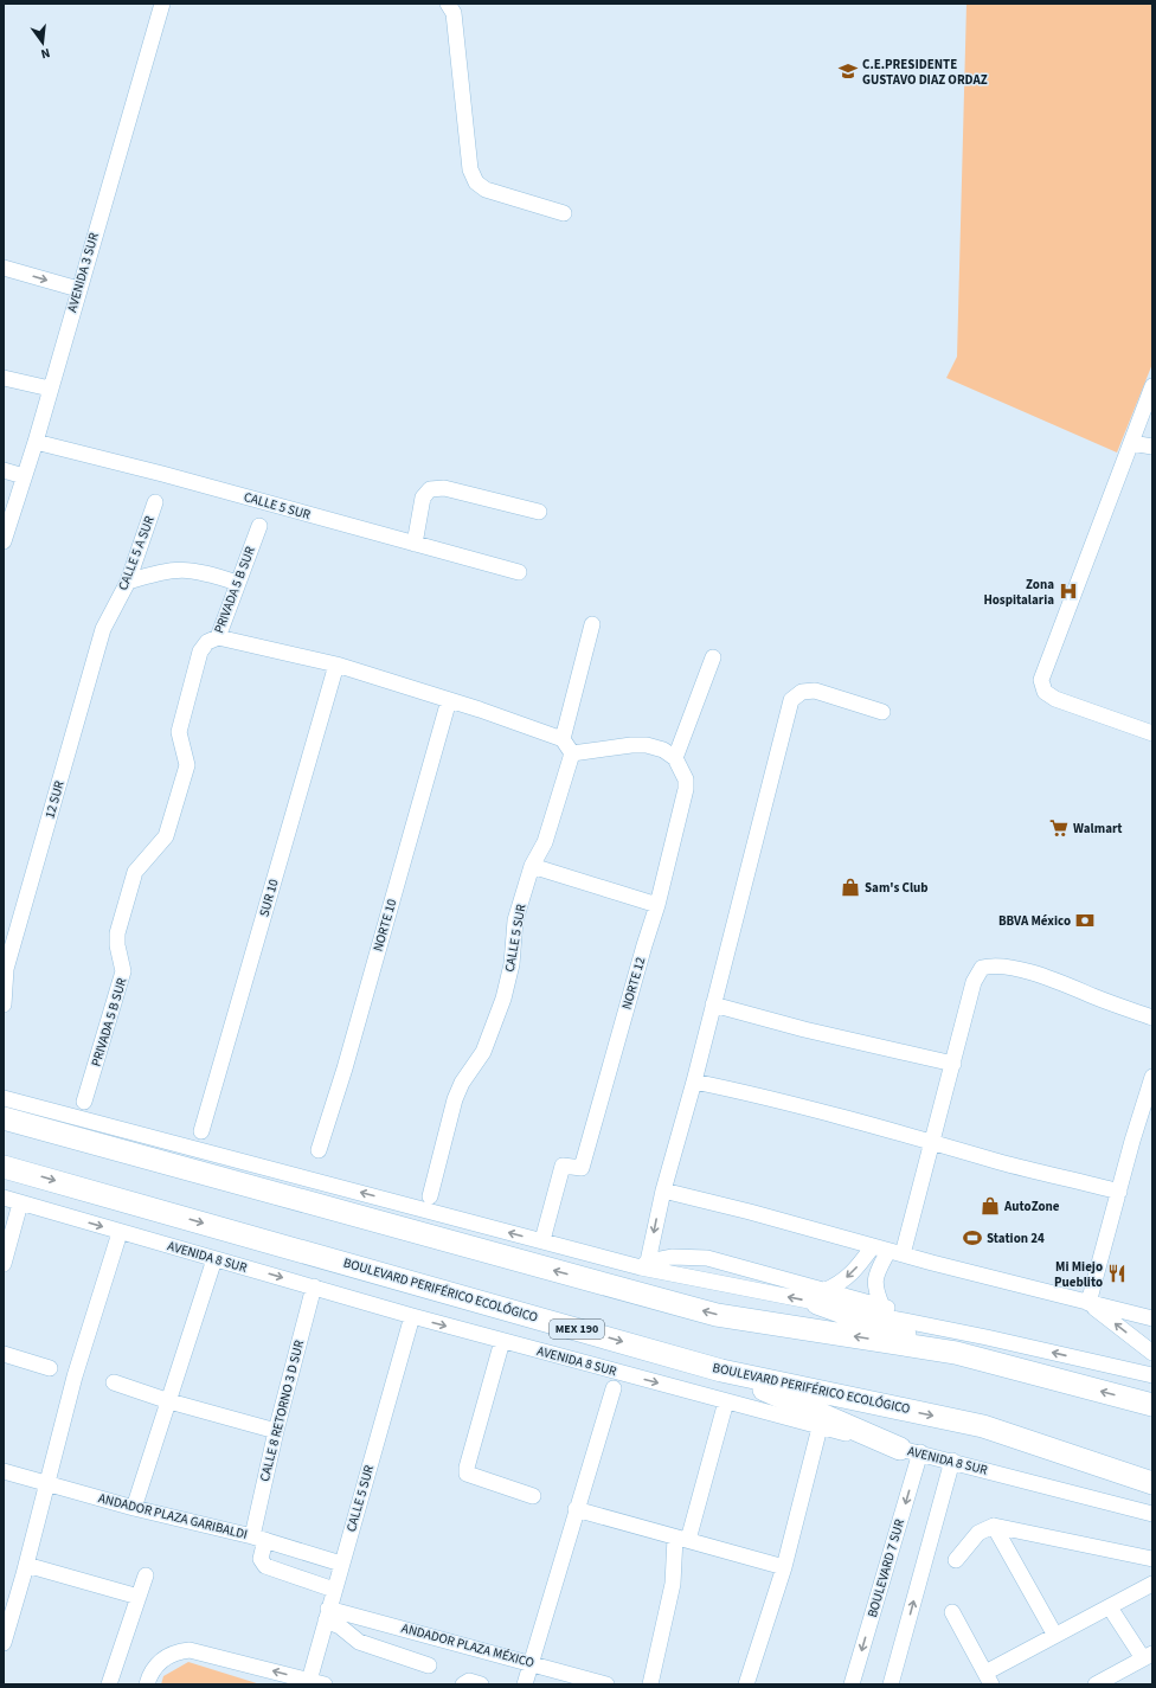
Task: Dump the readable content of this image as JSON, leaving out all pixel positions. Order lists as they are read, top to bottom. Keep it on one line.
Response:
{"streets":{"highway":["BOULEVARD PERIFÉRICO ECOLÓGICO","MEX 190"],"street":["AVENIDA 3 SUR","CALLE 5 SUR","CALLE 5 A SUR","PRIVADA 5 B SUR","12 SUR","SUR 10","NORTE 10","NORTE 12","AVENIDA 8 SUR","CALLE 8 RETORNO 3 D SUR","ANDADOR PLAZA GARIBALDI","BOULEVARD 7 SUR","ANDADOR PLAZA MÉXICO"]},"crossings":[["AVENIDA 3 SUR","CALLE 5 SUR"],["CALLE 5 SUR","AVENIDA 8 SUR"],["CALLE 5 SUR","CALLE 8 RETORNO 3 D SUR"],["CALLE 5 SUR","ANDADOR PLAZA GARIBALDI"],["CALLE 5 SUR","ANDADOR PLAZA MÉXICO"],["CALLE 5 A SUR","12 SUR"],["AVENIDA 8 SUR","CALLE 8 RETORNO 3 D SUR"],["AVENIDA 8 SUR","BOULEVARD 7 SUR"],["CALLE 8 RETORNO 3 D SUR","ANDADOR PLAZA GARIBALDI"]],"places":{"school or university":["C.E.PRESIDENTE GUSTAVO DIAZ ORDAZ"],"hospital":["Zona Hospitalaria"],"supermarket":["Walmart"],"shop":["Sam's Club","AutoZone"],"bank":["BBVA México"],"sports":["Station 24"],"restaurant":["Mi Miejo Pueblito"]},"north":"bottom"}
